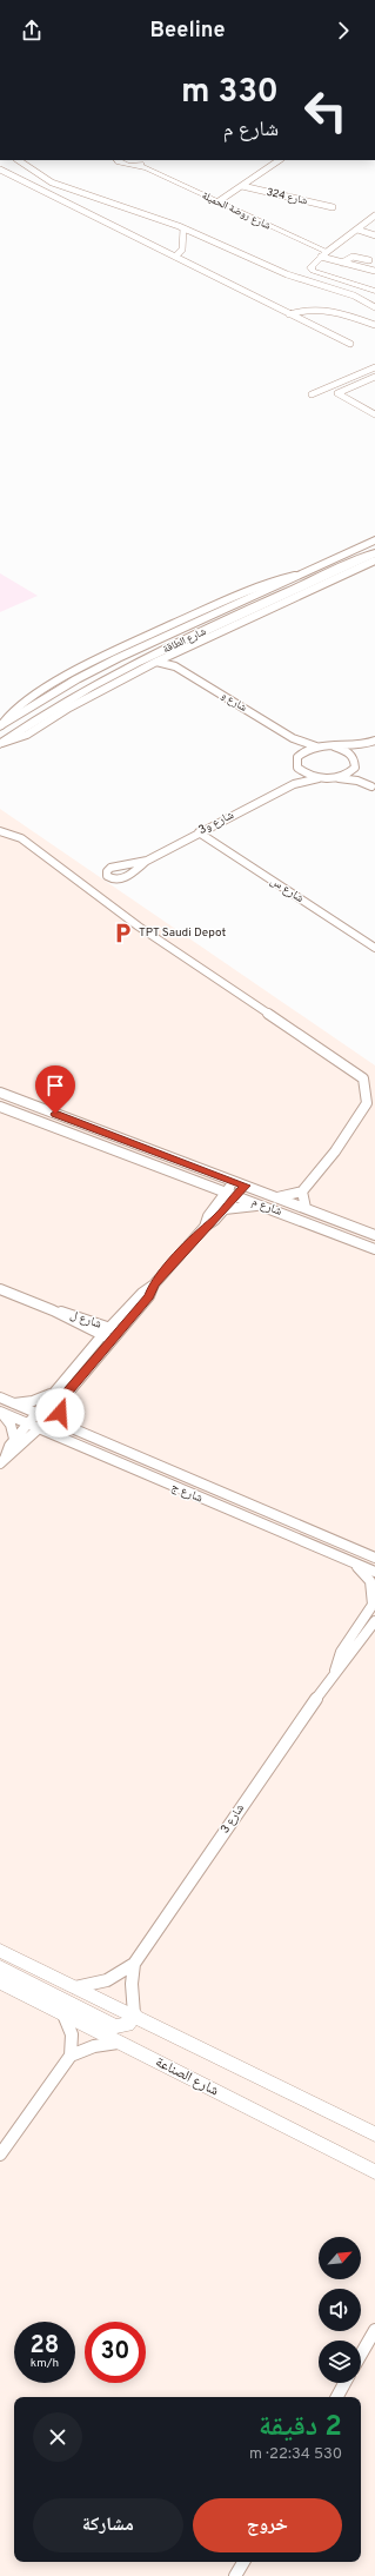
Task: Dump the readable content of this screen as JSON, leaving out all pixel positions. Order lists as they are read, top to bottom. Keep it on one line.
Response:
{"streets":{"main road":["شارع الطاقة"],"street":["شارع 324","شارع روضة الحميلة","شارع و","شارع و3","شارع س","شارع م","شارع ل","شارع ج","شارع 3","شارع الصناعة"]},"crossings":[["شارع الطاقة","شارع و"],["شارع و3","شارع س"]],"places":{"parking":["TPT Saudi Depot"]},"north":"top right","page":{"header":"Beeline","turn":["330 m","شارع م"],"speed":"28 km/h","limit":"30","heading":["2 دقيقة","530 m · 22:34"],"buttons":["خروج","مشاركة"]}}
